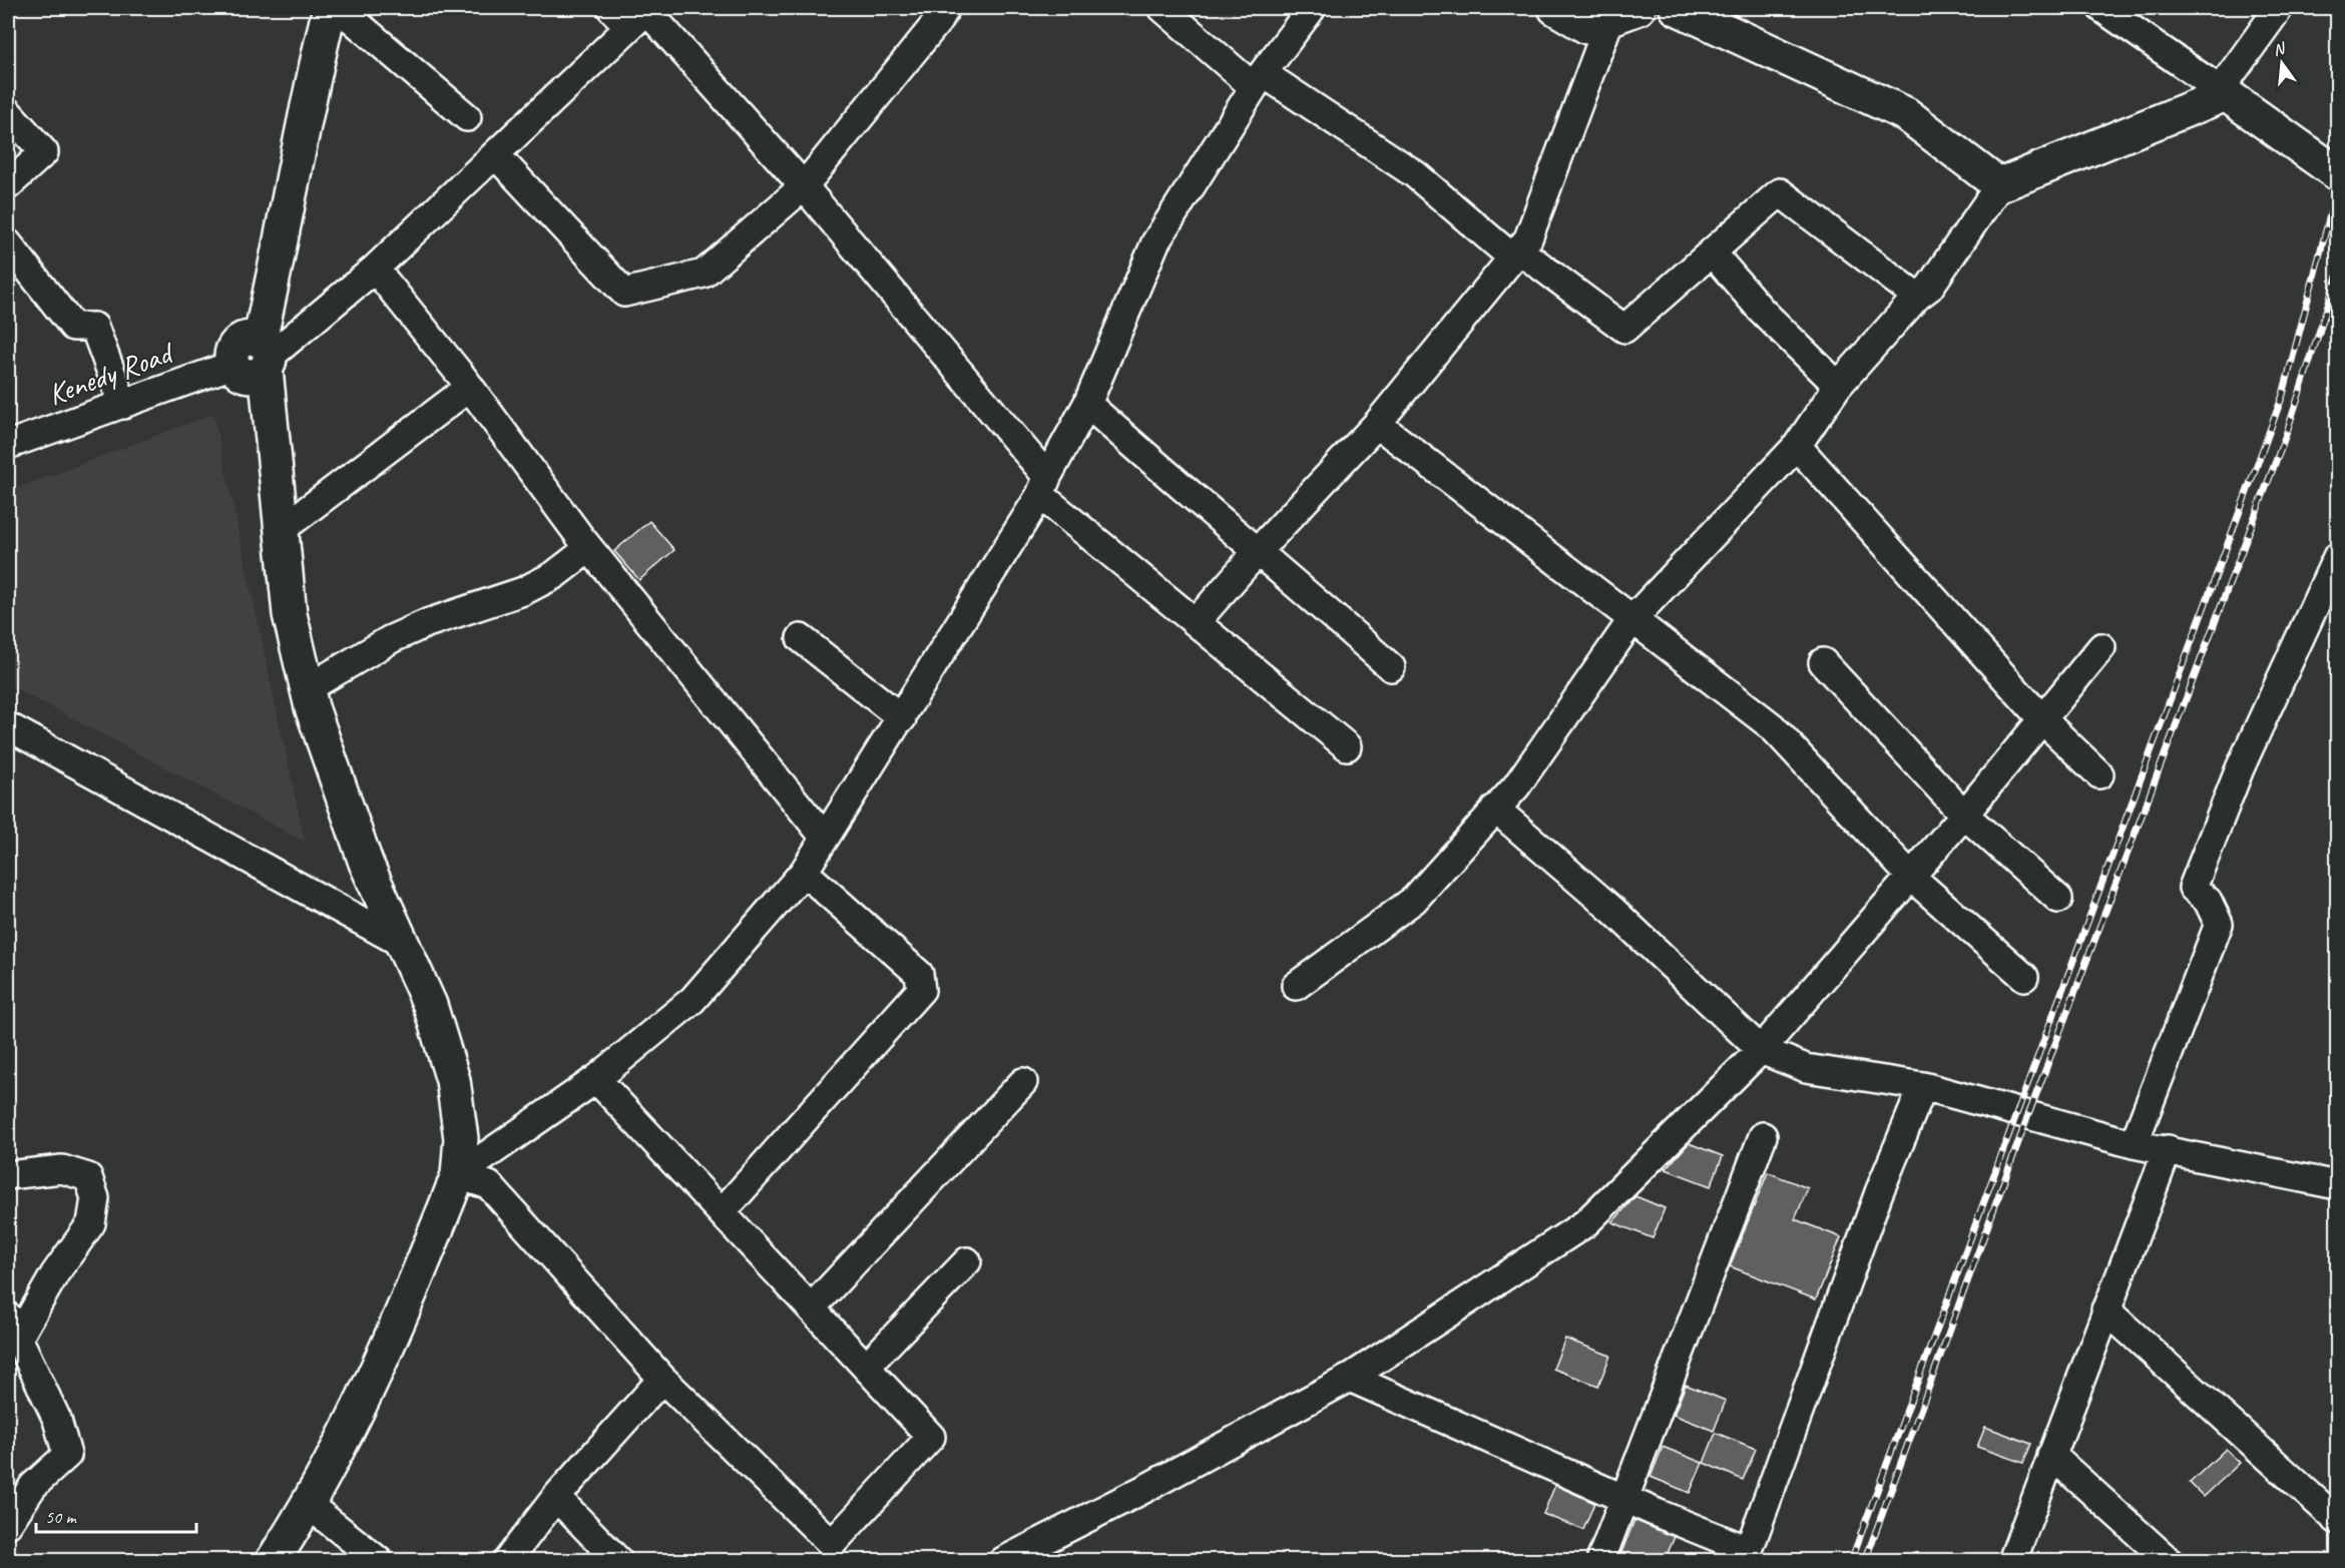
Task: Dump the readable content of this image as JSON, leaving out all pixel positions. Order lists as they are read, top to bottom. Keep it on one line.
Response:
{"streets":{"street":["Kenedy Road"]},"scale_bar":"50 m","north":"top"}
